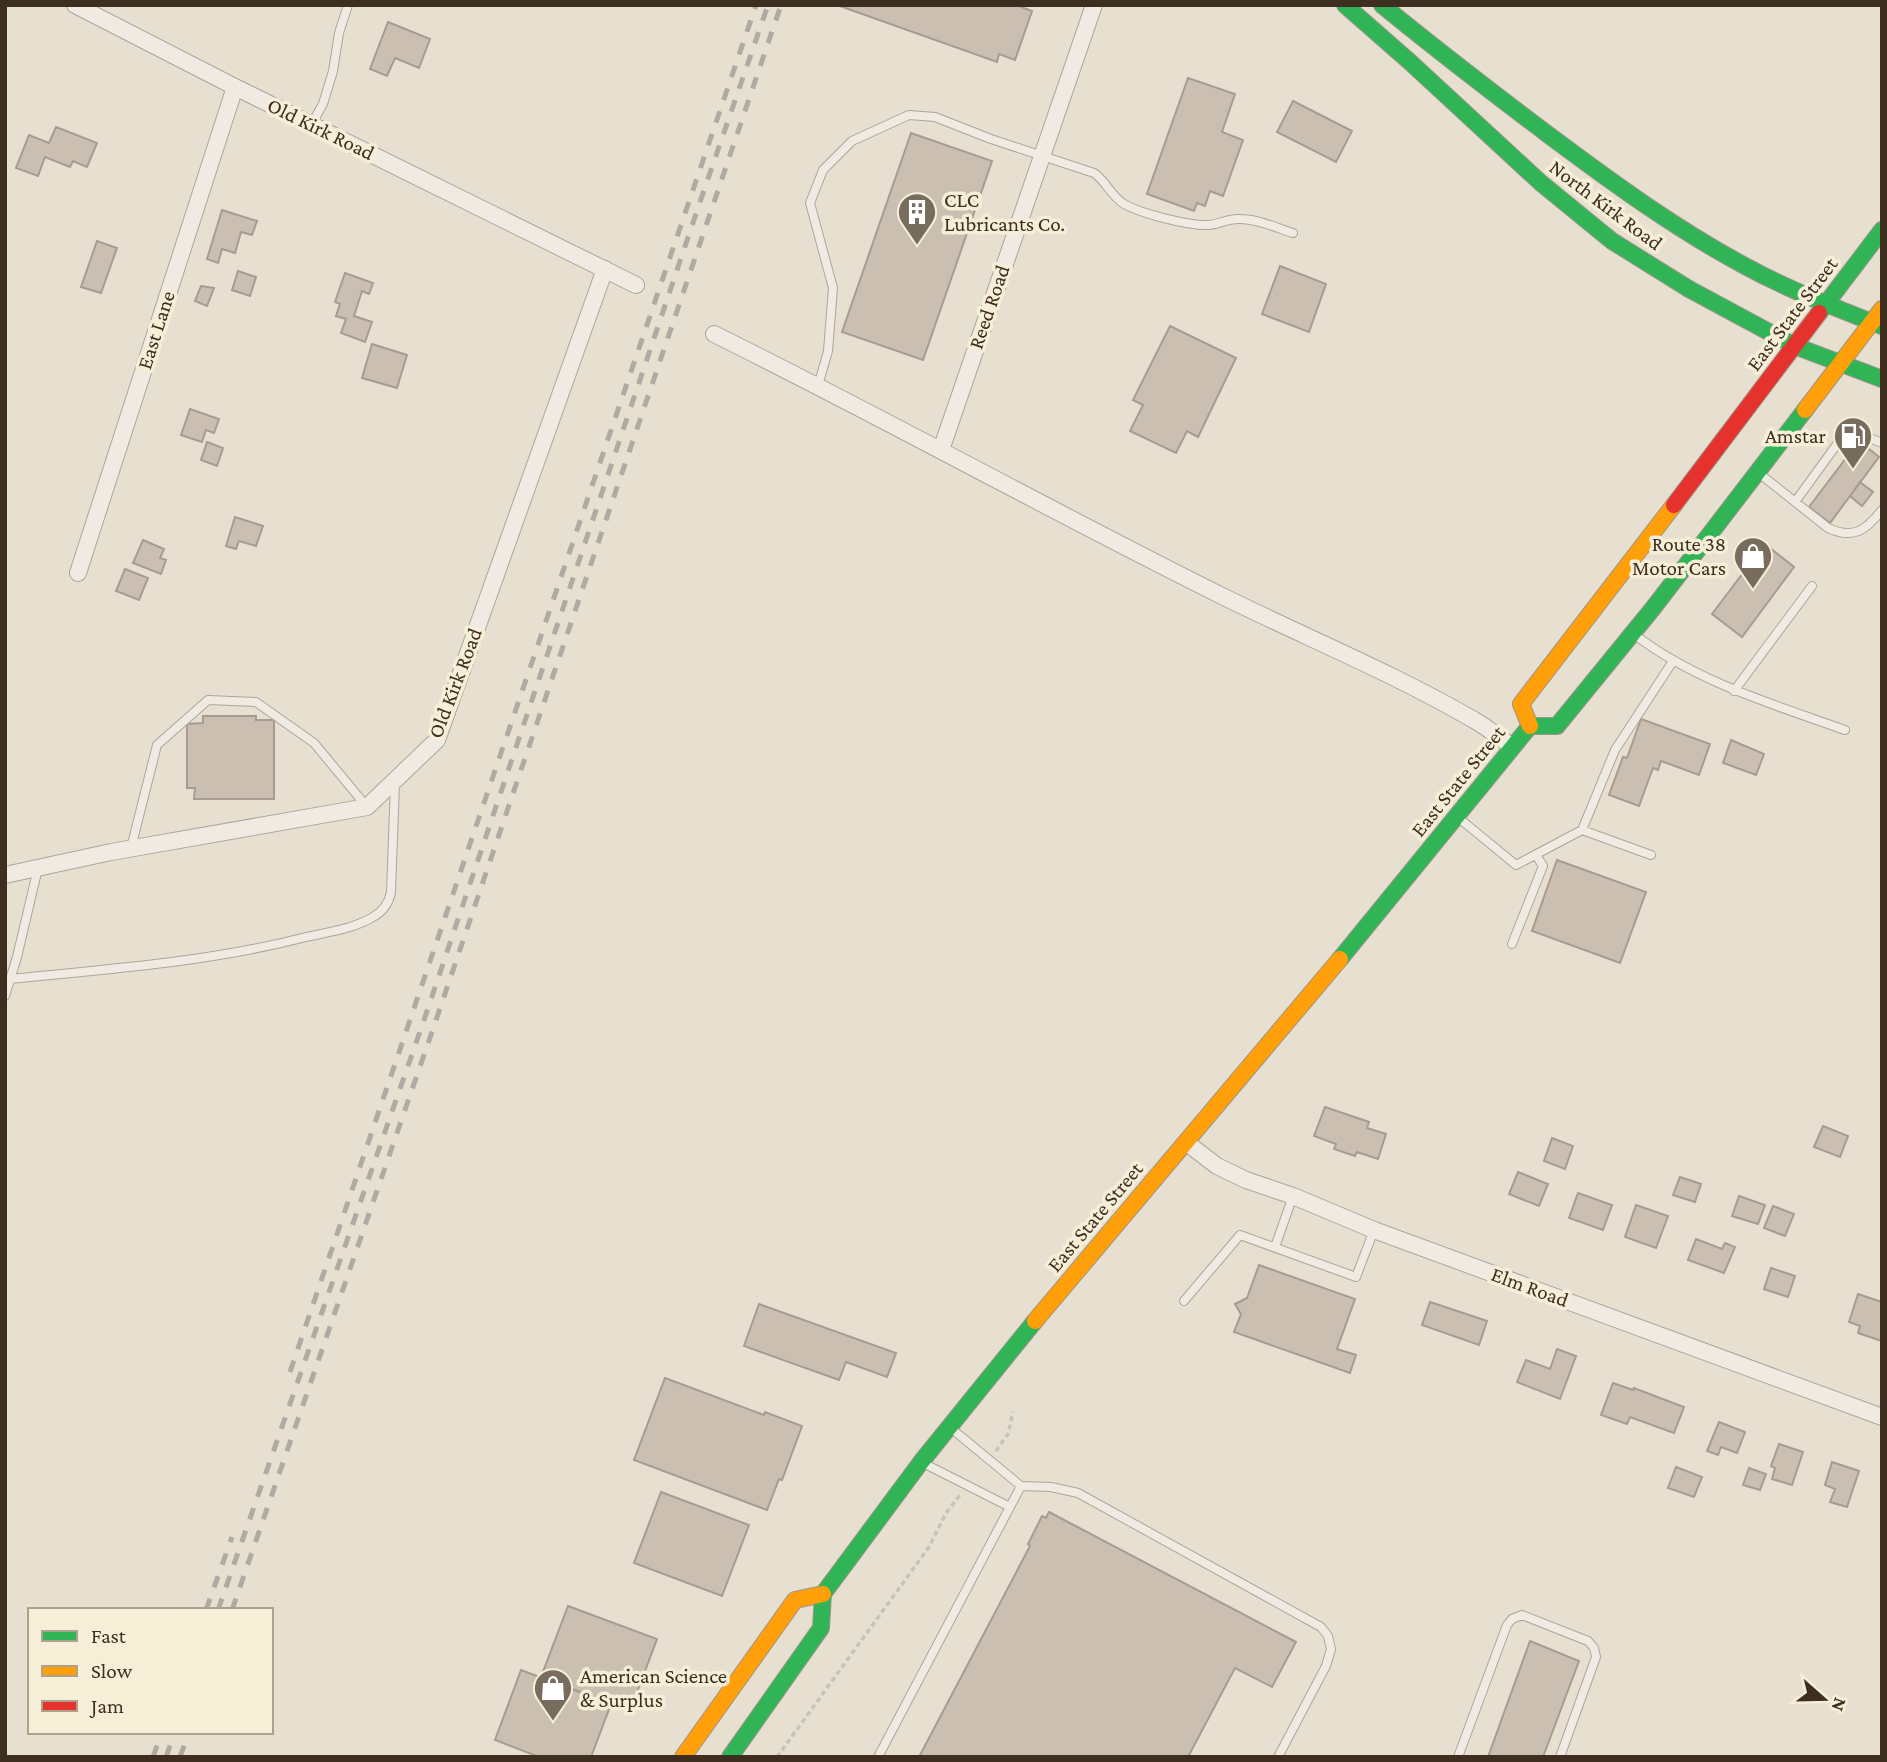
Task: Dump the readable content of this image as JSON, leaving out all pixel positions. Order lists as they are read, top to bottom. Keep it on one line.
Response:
{"streets":{"main road":["North Kirk Road","East State Street"],"street":["Old Kirk Road","Reed Road","East Lane","Elm Road"]},"crossings":[["Old Kirk Road","East Lane"],["North Kirk Road","East State Street"],["East State Street","Elm Road"]],"places":{"building":["CLC Lubricants Co."],"fuel station":["Amstar"],"shop":["Route 38 Motor Cars","American Science & Surplus"]},"legend":["Fast","Slow","Jam"],"north":"right"}
